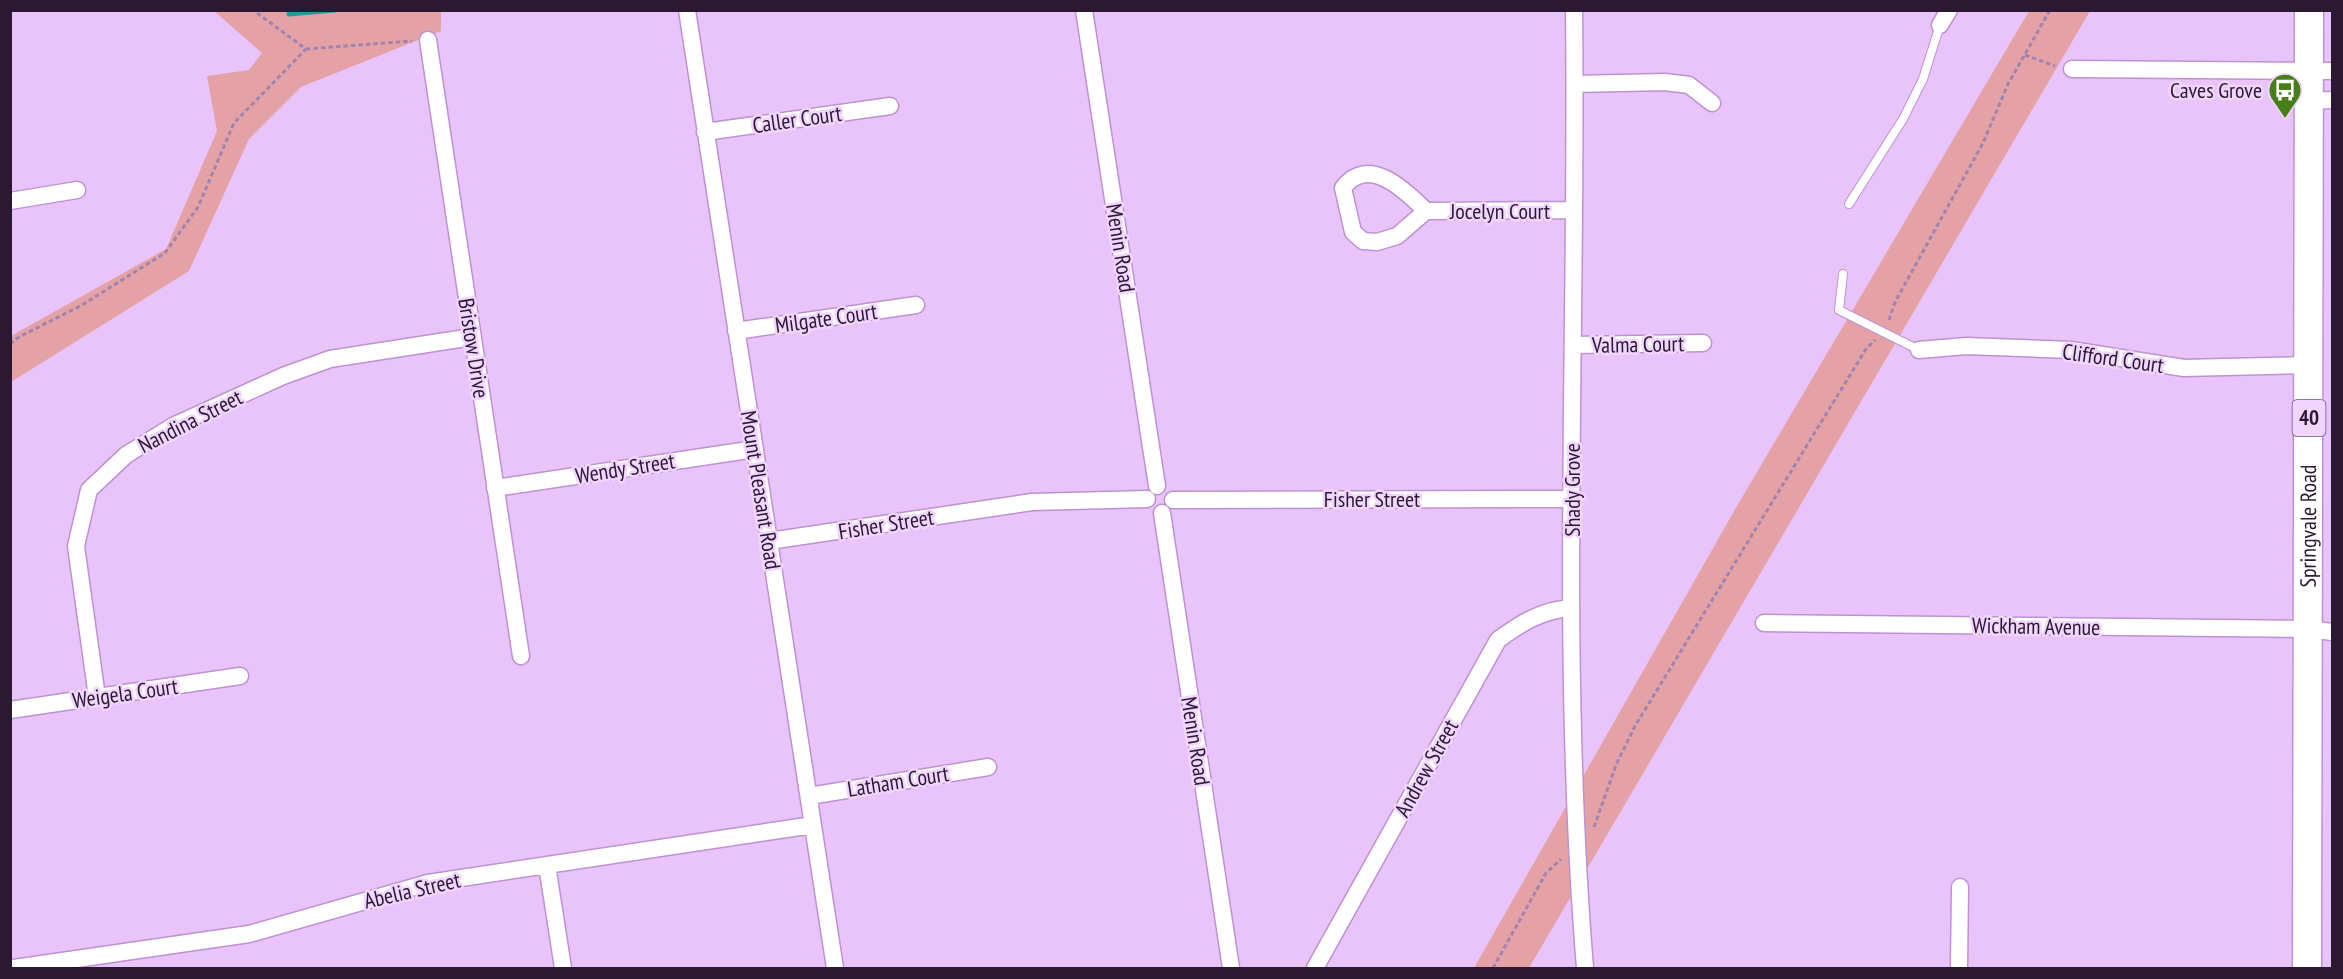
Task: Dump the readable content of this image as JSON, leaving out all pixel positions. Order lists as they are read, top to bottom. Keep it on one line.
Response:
{"streets":{"highway":["40","Springvale Road"],"street":["Caller Court","Jocelyn Court","Menin Road","Milgate Court","Valma Court","Bristow Drive","Clifford Court","Nandina Street","Wendy Street","Mount Pleasant Road","Shady Grove","Fisher Street","Wickham Avenue","Weigela Court","Andrew Street","Latham Court","Abelia Street"]},"crossings":[["Caller Court","Mount Pleasant Road"],["Jocelyn Court","Shady Grove"],["Menin Road","Fisher Street"],["Milgate Court","Mount Pleasant Road"],["Valma Court","Shady Grove"],["Bristow Drive","Nandina Street"],["Bristow Drive","Wendy Street"],["Clifford Court","Springvale Road"],["Nandina Street","Weigela Court"],["Wendy Street","Mount Pleasant Road"],["Mount Pleasant Road","Fisher Street"],["Mount Pleasant Road","Latham Court"],["Mount Pleasant Road","Abelia Street"],["Shady Grove","Fisher Street"],["Shady Grove","Andrew Street"],["Springvale Road","Wickham Avenue"]],"places":{"bus stop":["Caves Grove"]}}
